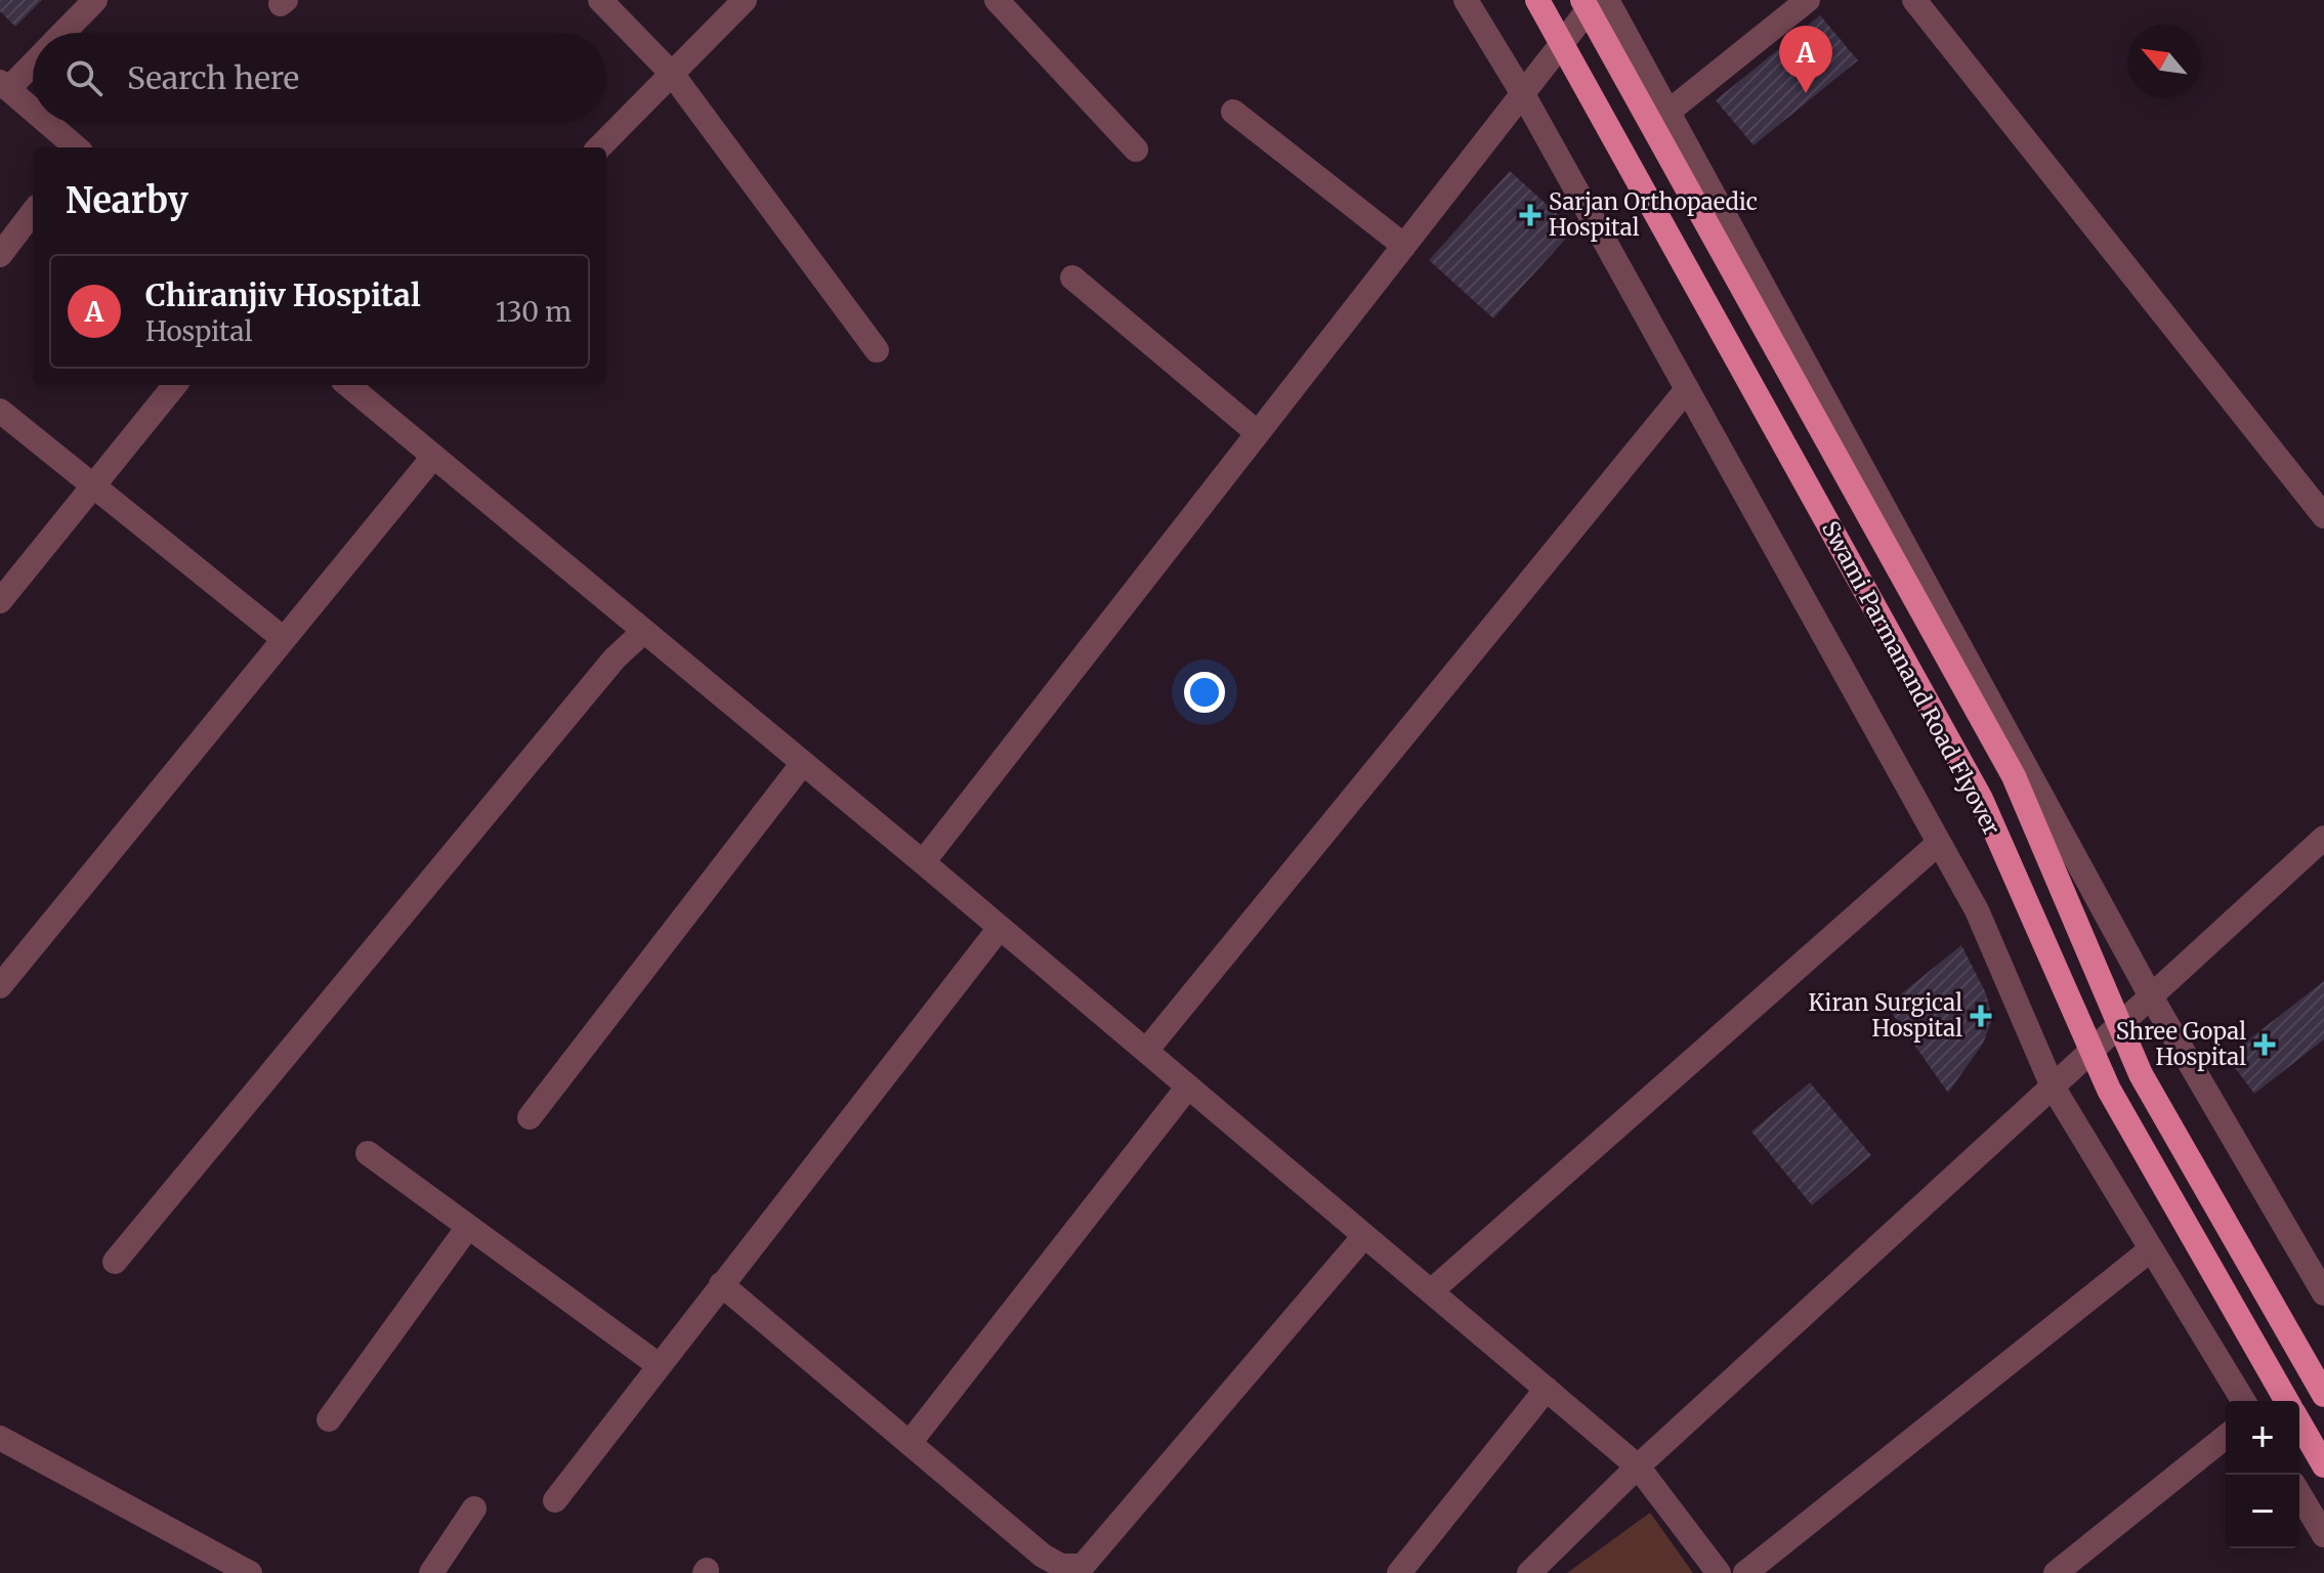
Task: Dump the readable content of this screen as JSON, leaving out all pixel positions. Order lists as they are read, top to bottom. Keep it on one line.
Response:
{"streets":{"highway":["Swami Parmanand Road Flyover"]},"places":{"health":["Sarjan Orthopaedic Hospital","Kiran Surgical Hospital","Shree Gopal Hospital"]},"north":"top left","page":{"pins":"A","search":"Search here","heading":"Nearby","list":[{"mark":"A","name":"Chiranjiv Hospital","note":"Hospital","value":"130 m"}],"map_buttons":["+","−"]}}
